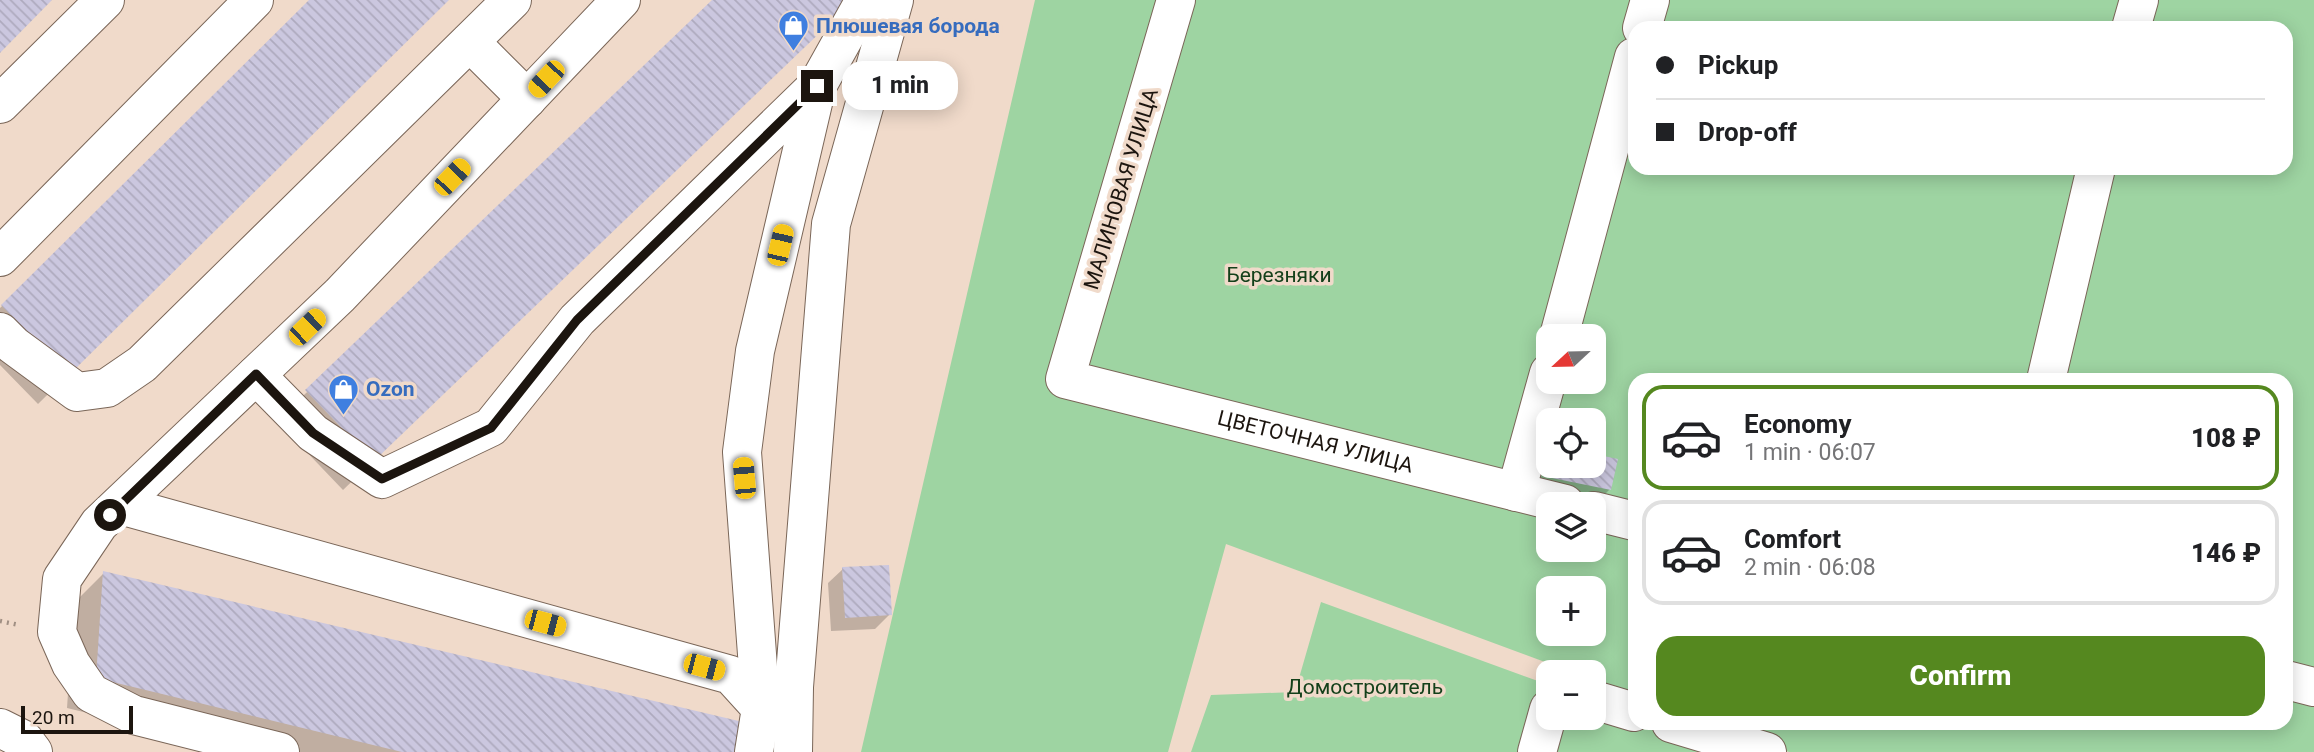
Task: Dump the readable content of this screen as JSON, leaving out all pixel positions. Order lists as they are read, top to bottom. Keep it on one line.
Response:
{"streets":{"street":["МАЛИНОВАЯ УЛИЦА","ЦВЕТОЧНАЯ УЛИЦА"]},"crossings":[["МАЛИНОВАЯ УЛИЦА","ЦВЕТОЧНАЯ УЛИЦА"]],"parks":["Березняки","Домостроитель"],"places":{"shop":["Плюшевая борода","Ozon"]},"scale_bar":"20 m","north":"left","page":{"banner":["Pickup","Drop-off"],"bubble":"1 min","map_buttons":["+","−"],"list":[{"name":"Economy","note":"1 min · 06:07","value":"108 ₽"},{"name":"Comfort","note":"2 min · 06:08","value":"146 ₽"}],"buttons":"Confirm","scale":"20 m"}}
